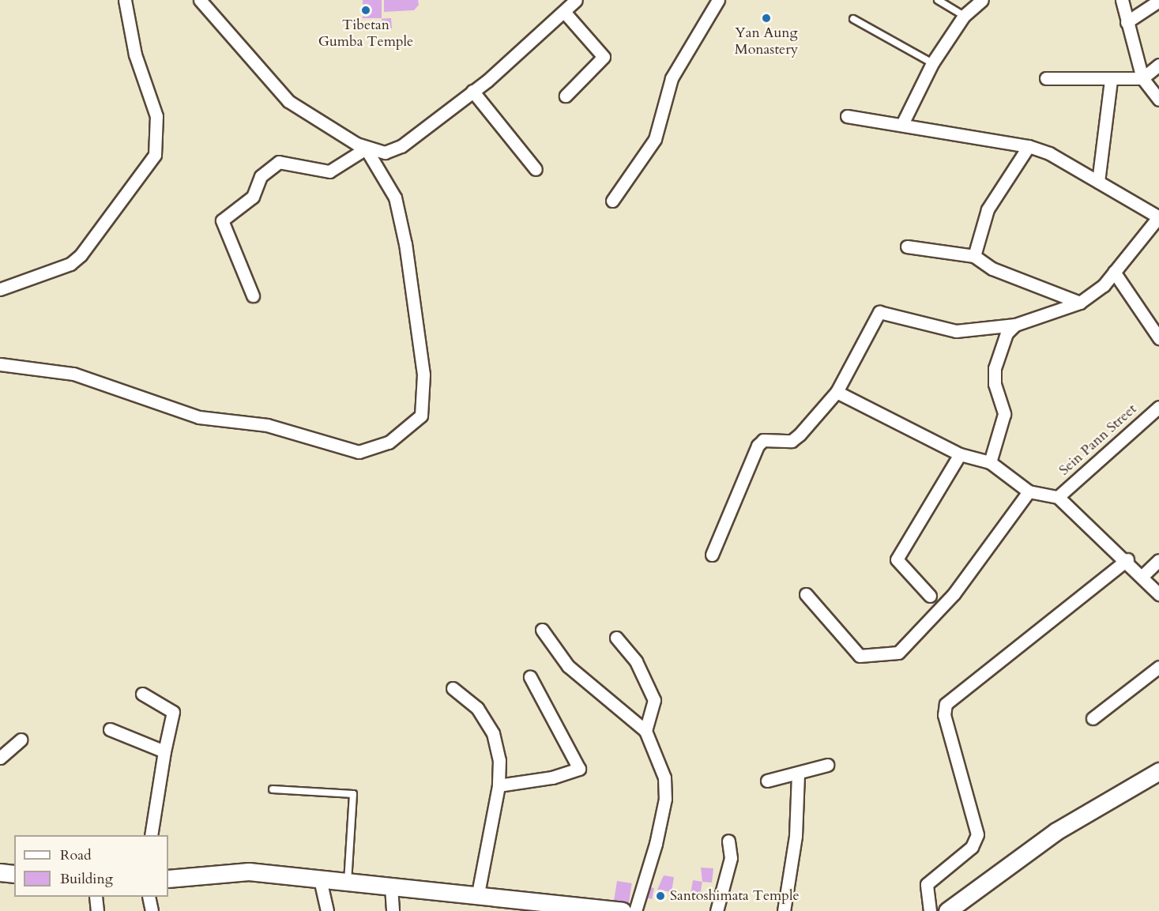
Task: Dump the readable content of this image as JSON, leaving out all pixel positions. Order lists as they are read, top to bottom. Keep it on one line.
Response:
{"streets":{"street":["Sein Pann Street"]},"places":["Tibetan Gumba Temple","Yan Aung Monastery","Santoshimata Temple"],"legend":["Road","Building"]}
